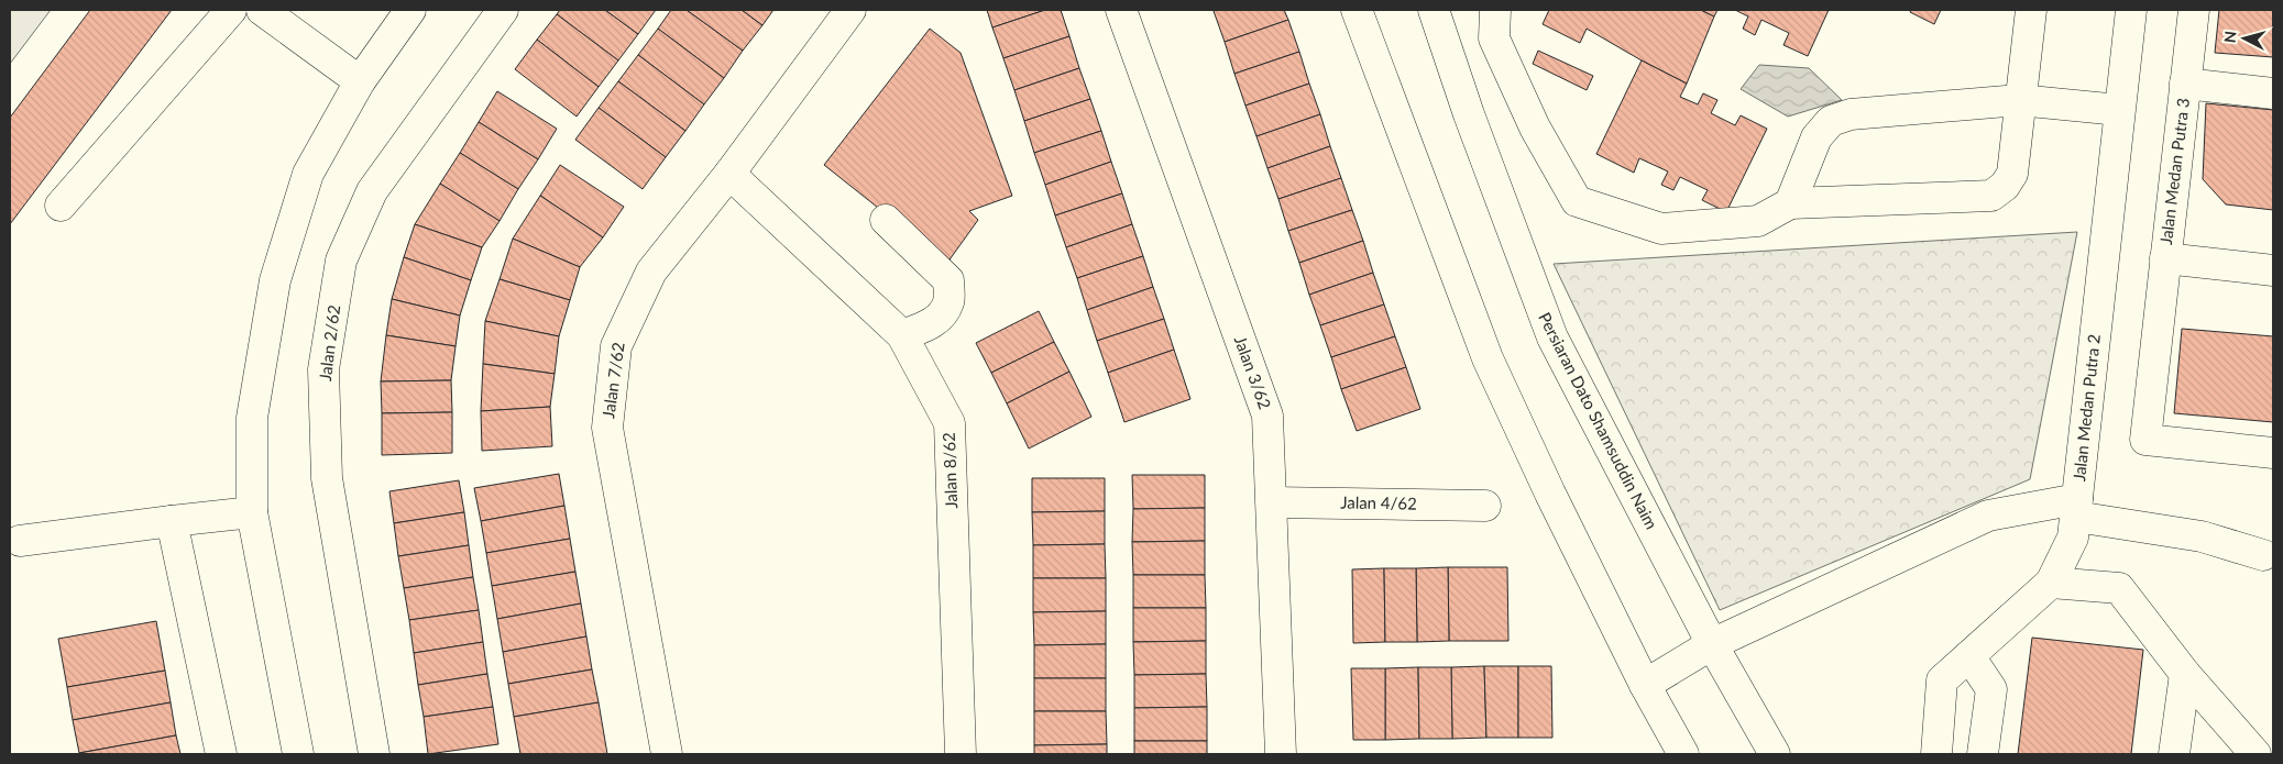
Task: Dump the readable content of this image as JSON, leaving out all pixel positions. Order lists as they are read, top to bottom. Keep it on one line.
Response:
{"streets":{"street":["Jalan Medan Putra 3","Jalan 2/62","Jalan 3/62","Jalan 7/62","Jalan Medan Putra 2","Persiaran Dato Shamsuddin Naim","Jalan 8/62","Jalan 4/62"]},"crossings":[["Jalan 3/62","Jalan 4/62"],["Jalan 7/62","Jalan 8/62"],["Jalan Medan Putra 2","Persiaran Dato Shamsuddin Naim"]],"north":"left"}
